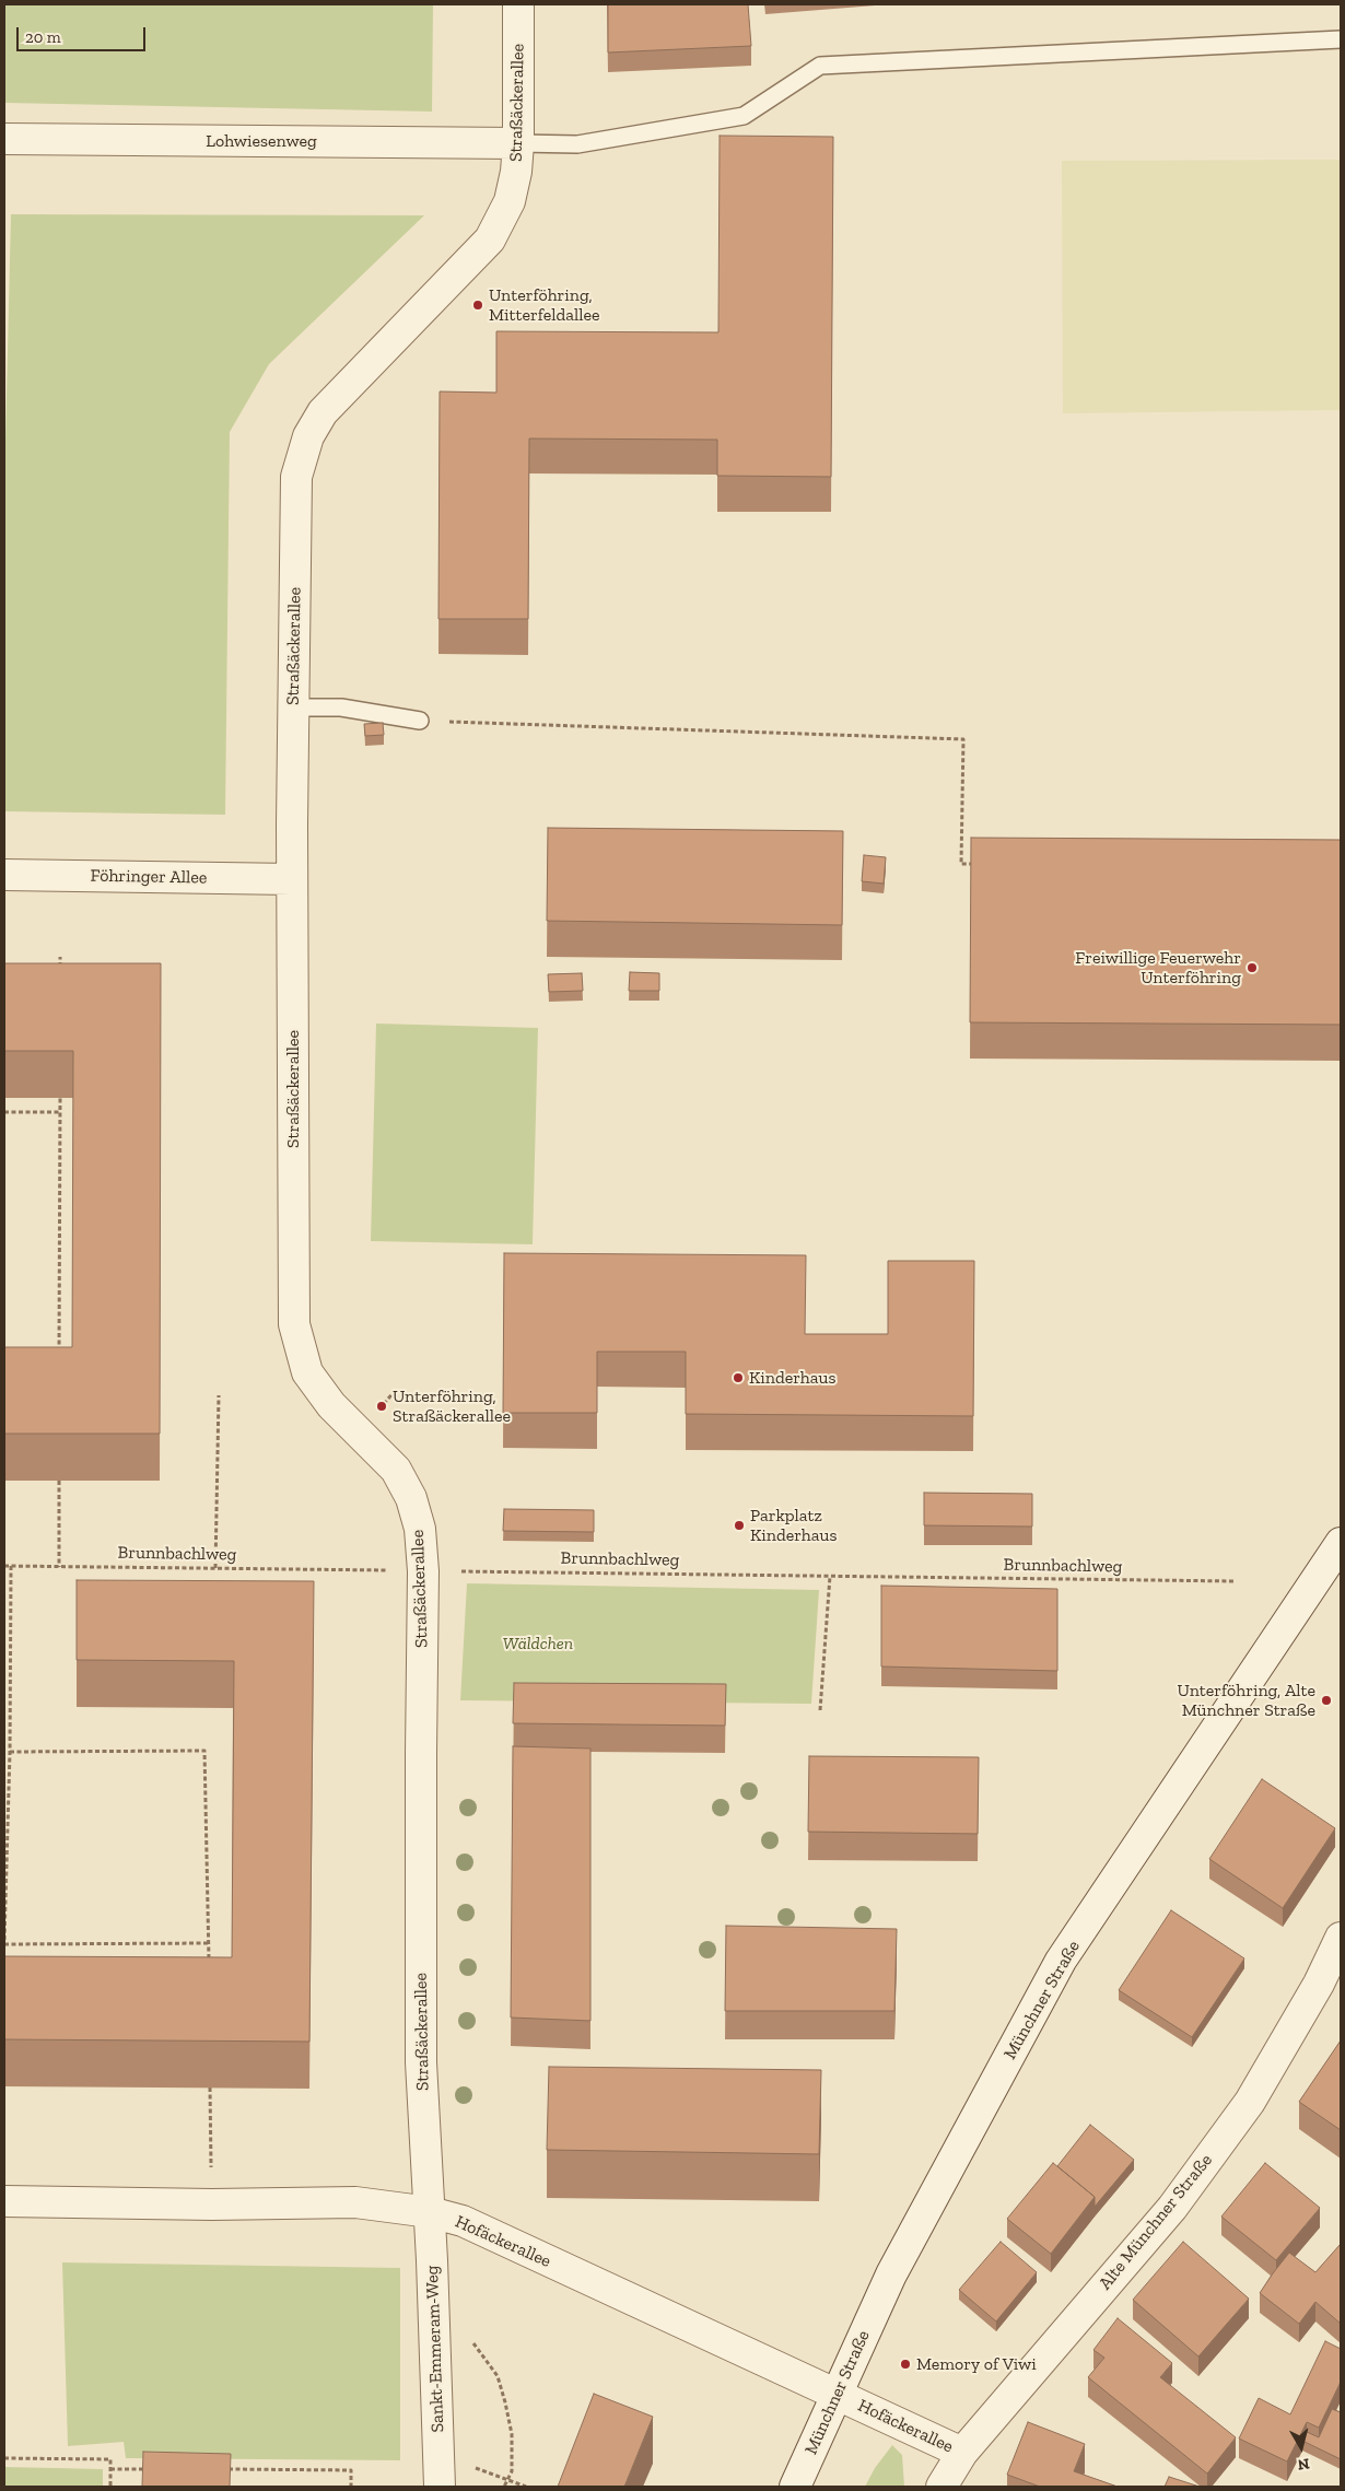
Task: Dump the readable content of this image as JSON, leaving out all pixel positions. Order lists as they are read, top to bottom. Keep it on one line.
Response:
{"streets":{"street":["Straßäckerallee","Lohwiesenweg","Föhringer Allee","Münchner Straße","Alte Münchner Straße","Hofäckerallee","Sankt-Emmeram-Weg"],"path":["Brunnbachlweg"]},"crossings":[["Straßäckerallee","Lohwiesenweg"],["Straßäckerallee","Föhringer Allee"],["Straßäckerallee","Brunnbachlweg"],["Straßäckerallee","Hofäckerallee"],["Straßäckerallee","Sankt-Emmeram-Weg"],["Münchner Straße","Hofäckerallee"],["Alte Münchner Straße","Hofäckerallee"],["Hofäckerallee","Sankt-Emmeram-Weg"]],"parks":["Wäldchen"],"places":["Unterföhring, Mitterfeldallee","Freiwillige Feuerwehr Unterföhring","Kinderhaus","Unterföhring, Straßäckerallee","Parkplatz Kinderhaus","Unterföhring, Alte Münchner Straße","Memory of Viwi"],"scale_bar":"20 m","north":"bottom"}
